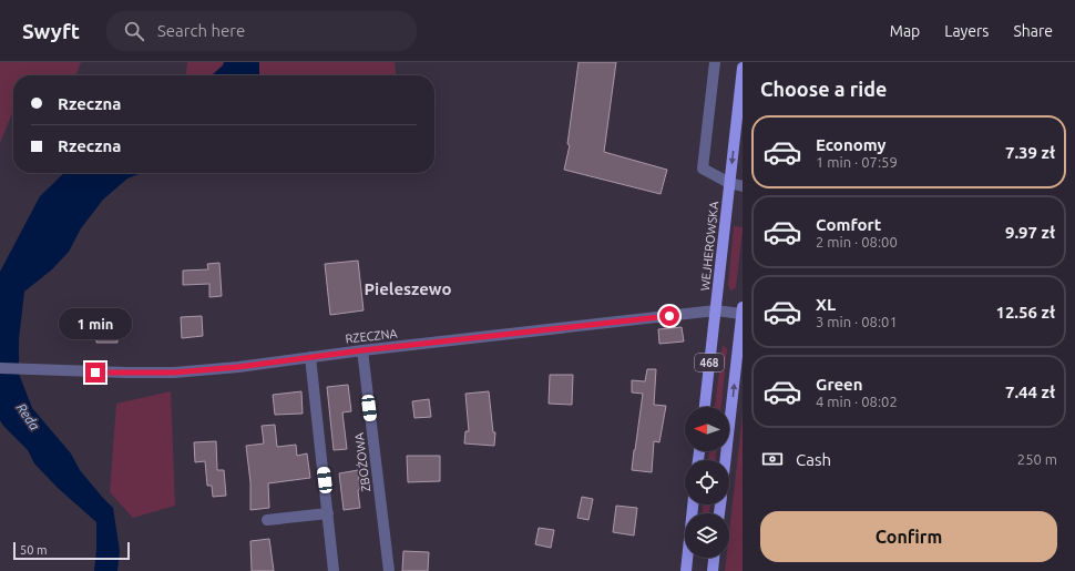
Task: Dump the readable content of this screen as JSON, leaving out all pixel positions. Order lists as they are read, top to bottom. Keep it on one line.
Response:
{"streets":{"main road":["WEJHEROWSKA","468"],"street":["RZECZNA","ZBOŻOWA"]},"crossings":[["WEJHEROWSKA","RZECZNA"],["RZECZNA","ZBOŻOWA"]],"districts":["Pieleszewo"],"water":["Reda"],"scale_bar":"50 m","north":"left","page":{"header":"Swyft","search":"Search here","nav":["Map","Layers","Share"],"heading":"Choose a ride","banner":["Rzeczna","Rzeczna"],"list":[{"name":"Economy","note":"1 min · 07:59","value":"7.39 zł"},{"name":"Comfort","note":"2 min · 08:00","value":"9.97 zł"},{"name":"XL","note":"3 min · 08:01","value":"12.56 zł"},{"name":"Green","note":"4 min · 08:02","value":"7.44 zł"}],"bubble":"1 min","pay":["Cash","250 m"],"buttons":"Confirm","scale":"50 m"}}
